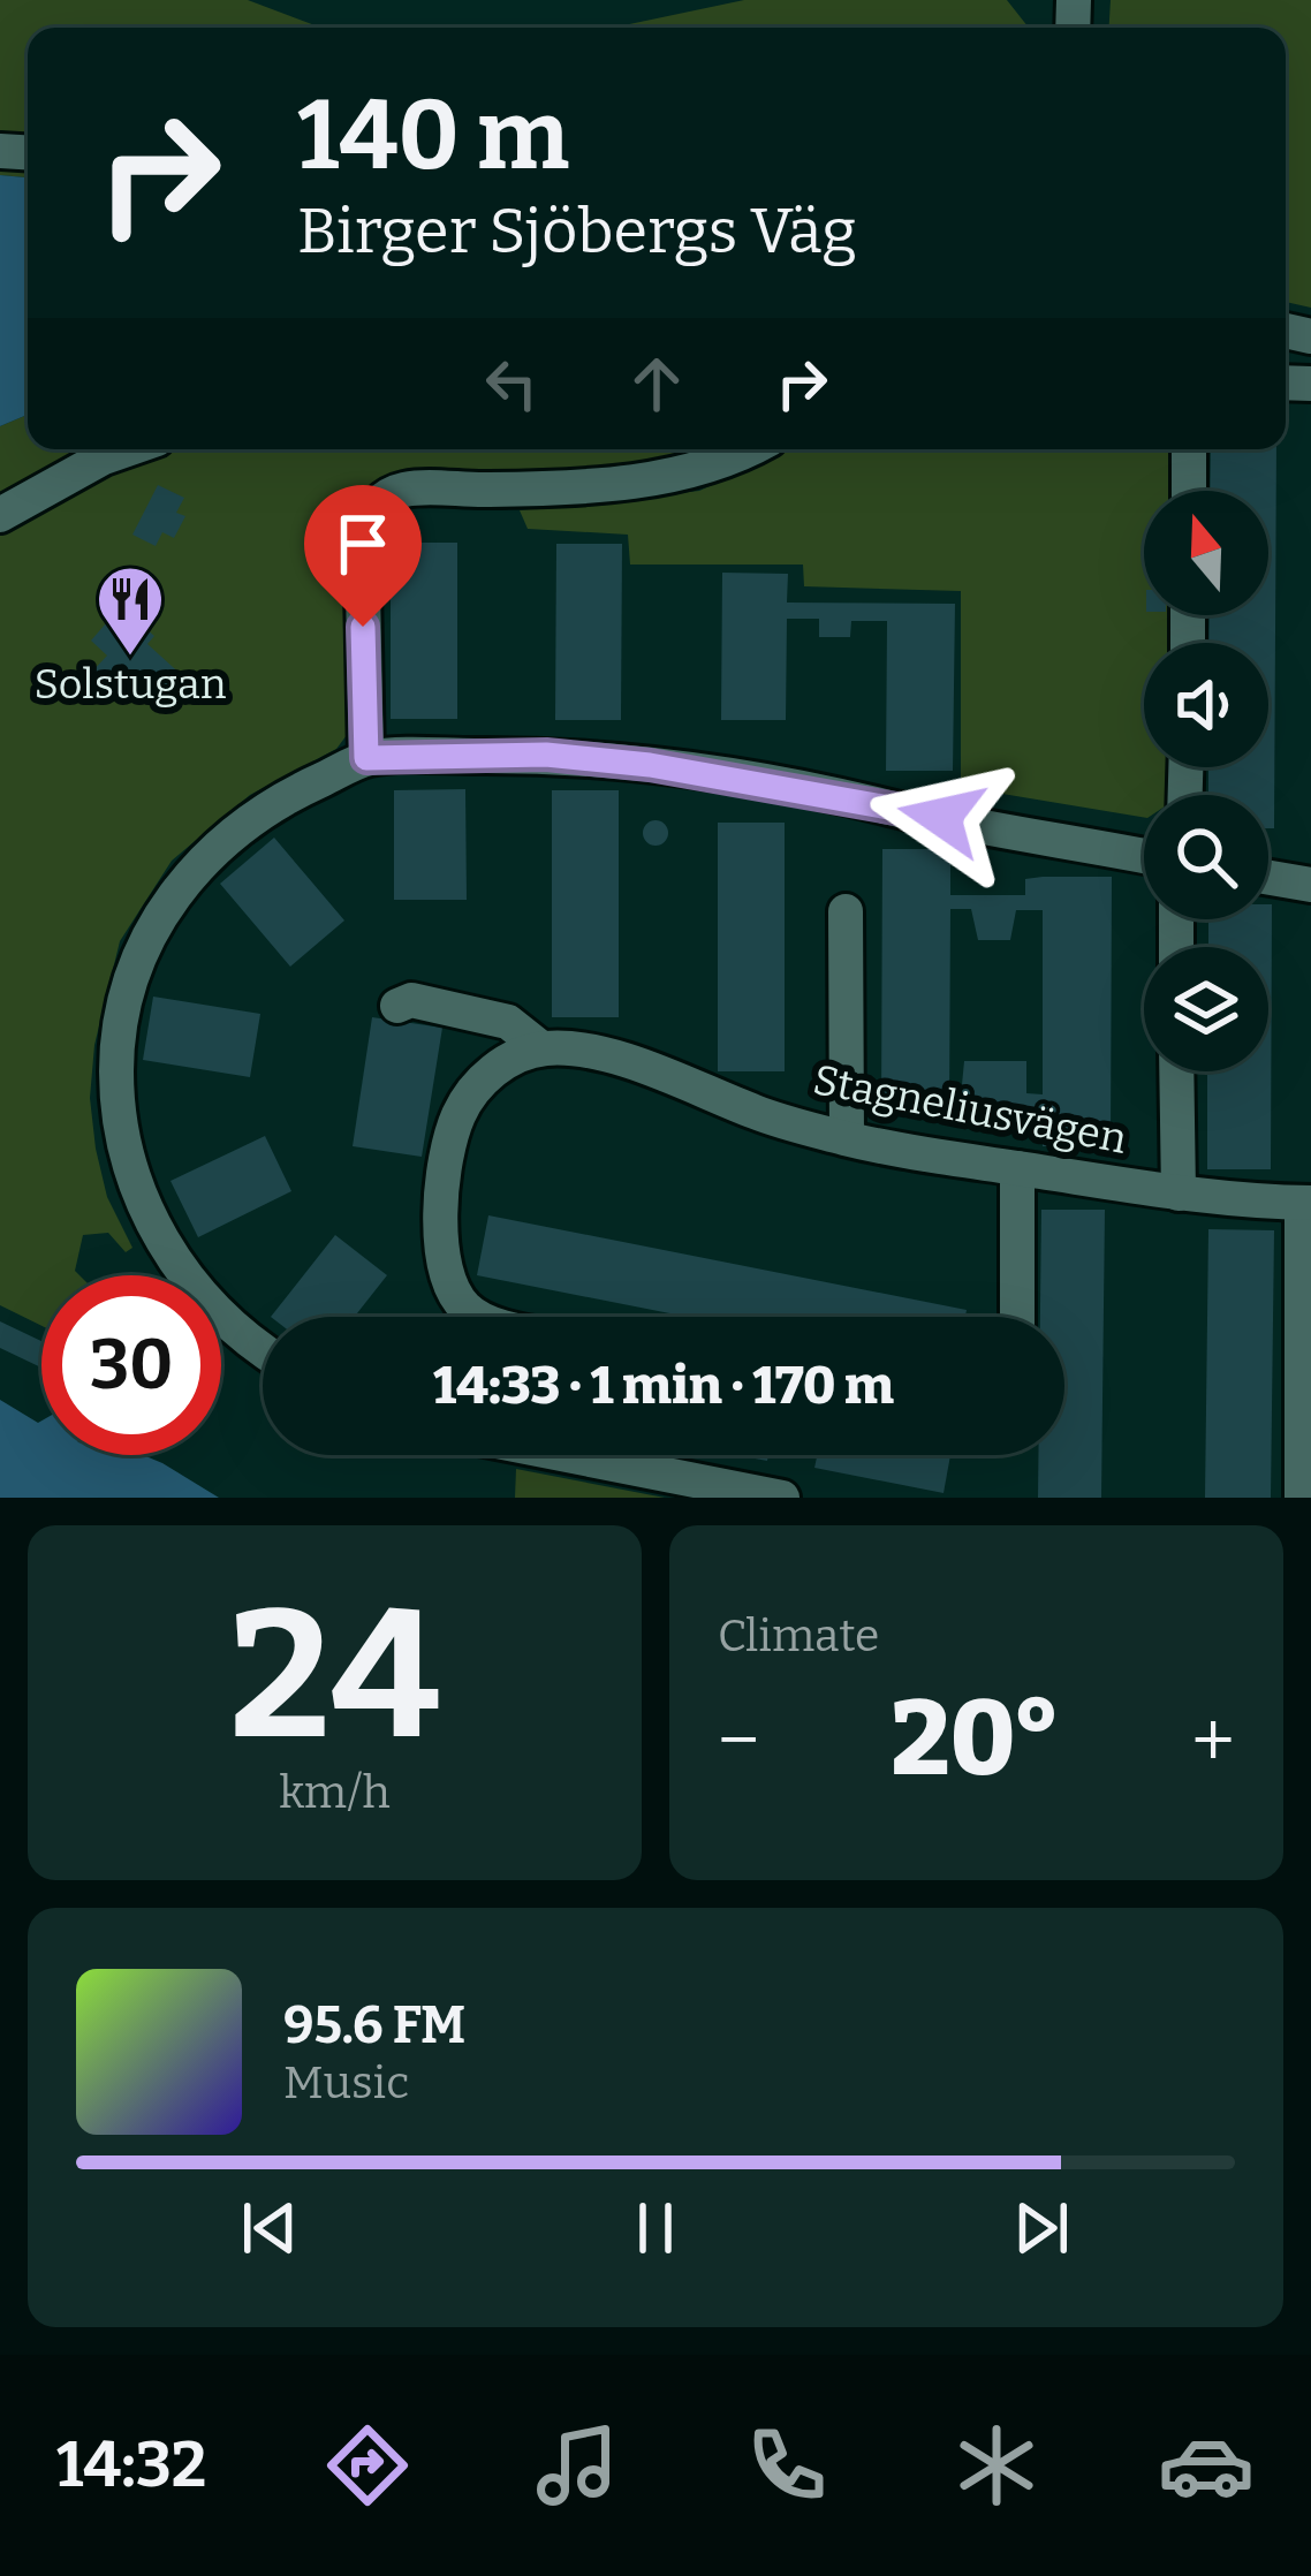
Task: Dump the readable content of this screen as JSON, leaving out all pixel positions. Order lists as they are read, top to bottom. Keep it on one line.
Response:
{"streets":{"street":["Stagneliusvägen"]},"places":{"restaurant":["Solstugan"]},"north":"top","page":{"turn":["140 m","Birger Sjöbergs Väg"],"limit":"30","trip":"14:33 · 1 min · 170 m","tile":[["24","km/h"],"Climate"],"heat":["−","20°","+"],"song":["95.6 FM","Music"],"tabs":"14:32"}}
